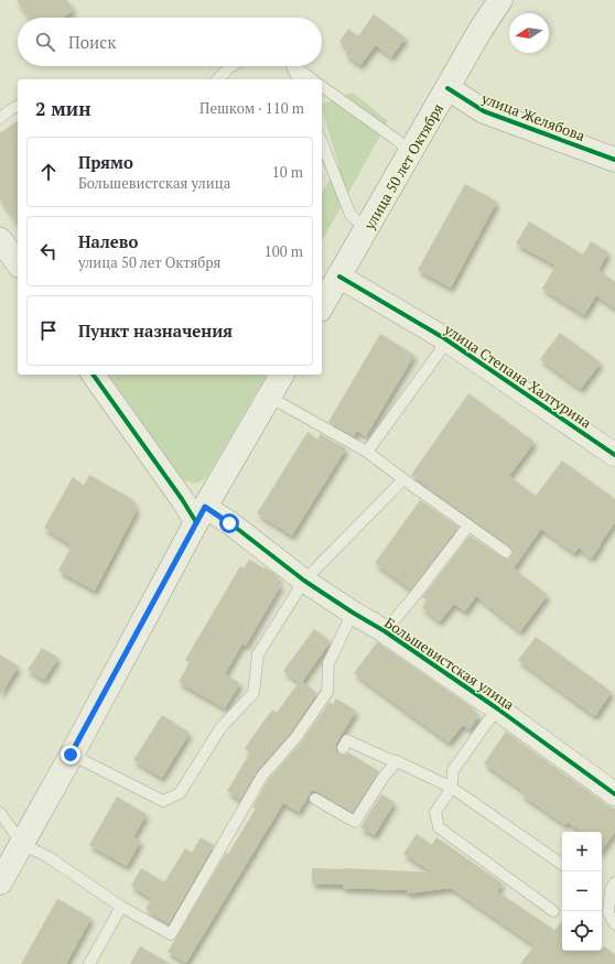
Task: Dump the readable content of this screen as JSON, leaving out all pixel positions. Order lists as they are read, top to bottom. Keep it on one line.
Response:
{"streets":{"main road":["улица Желябова","улица 50 лет Октября"],"street":["улица Степана Халтурина","Большевистская улица"]},"crossings":[["улица Желябова","улица 50 лет Октября"],["улица 50 лет Октября","улица Степана Халтурина"]],"north":"left","page":{"search":"Поиск","heading":["2 мин","Пешком · 110 m"],"list":[["Прямо","Большевистская улица","10 m"],["Налево","улица 50 лет Октября","100 m"],"Пункт назначения"],"map_buttons":["+","−"]}}
